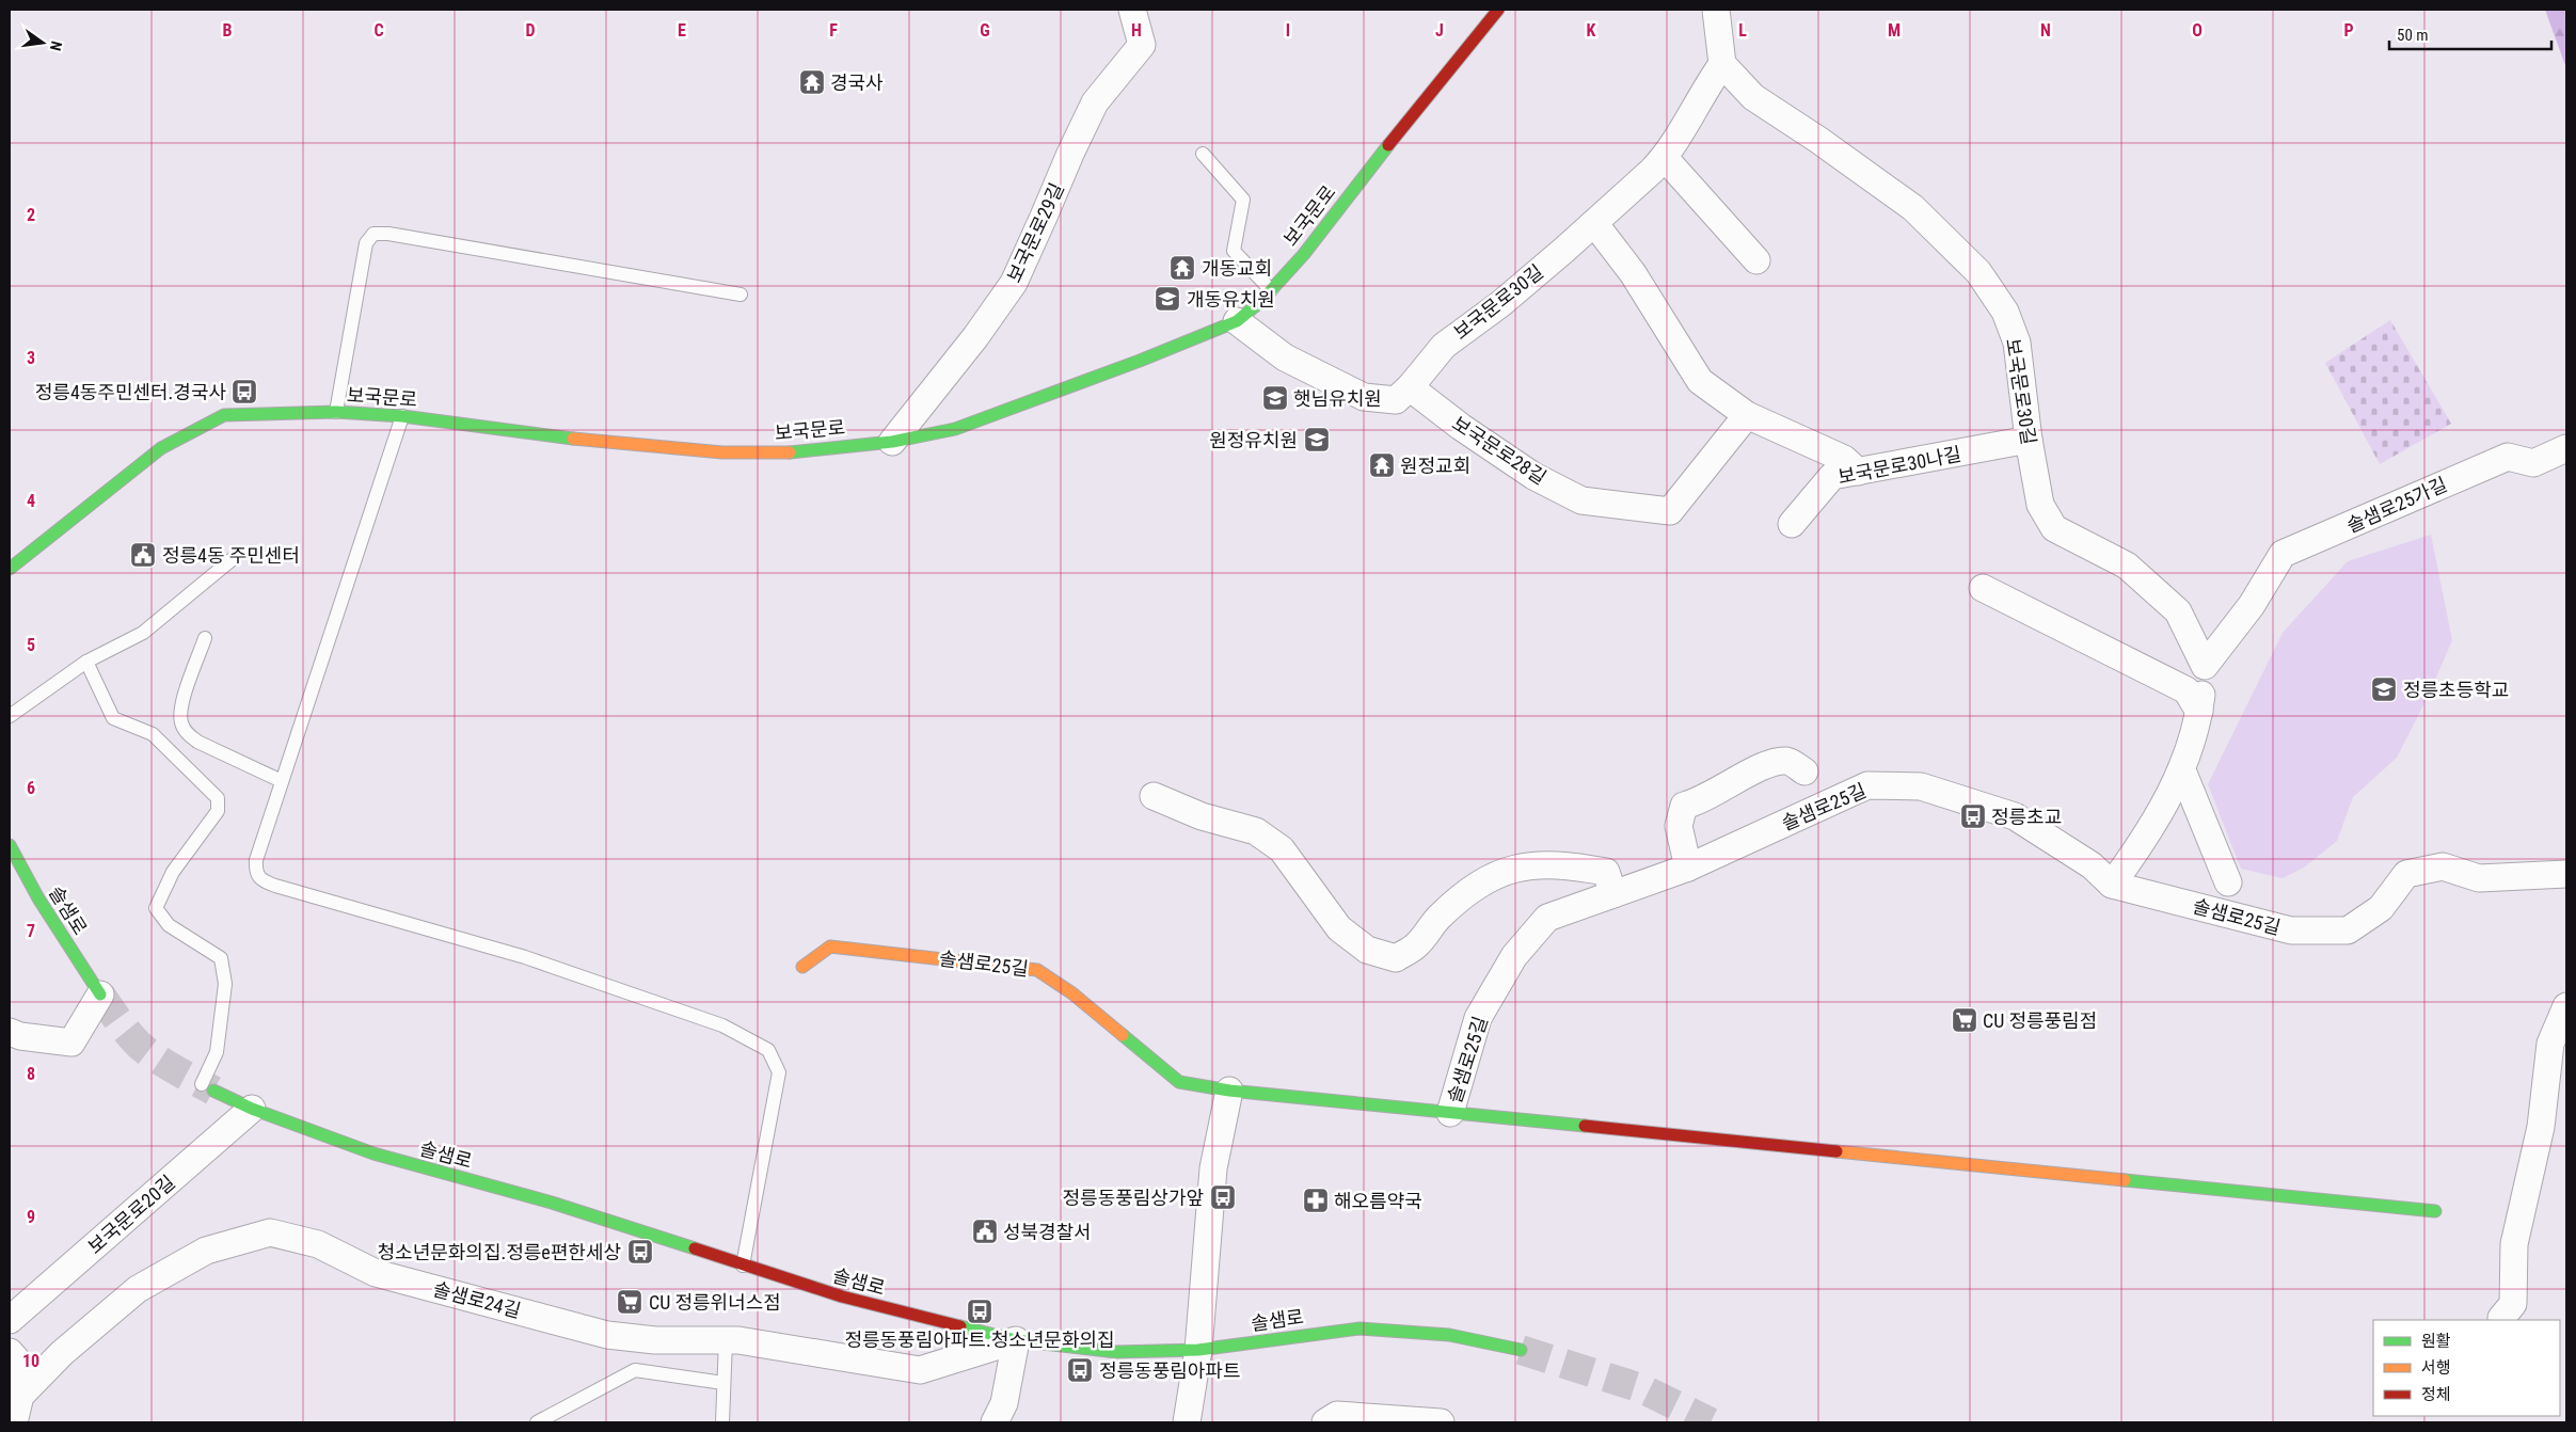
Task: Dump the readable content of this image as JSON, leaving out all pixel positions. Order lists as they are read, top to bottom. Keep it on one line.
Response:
{"streets":{"street":["보국문로","보국문로29길","보국문로30길","보국문로28길","보국문로30나길","솔샘로25가길","솔샘로25길","솔샘로","보국문로20길","솔샘로24길"]},"crossings":[["보국문로","보국문로29길"],["보국문로30길","보국문로28길"],["보국문로30길","보국문로30나길"],["보국문로30길","솔샘로25가길"],["솔샘로","보국문로20길"],["솔샘로","솔샘로24길"]],"places":{"temple":["경국사","개동교회","원정교회"],"school or university":["개동유치원","햇님유치원","원정유치원","정릉초등학교"],"bus stop":["정릉4동주민센터.경국사","정릉초교","정릉동풍림상가앞","청소년문화의집.정릉e편한세상","정릉동풍림아파트.청소년문화의집","정릉동풍림아파트"],"public building":["정릉4동 주민센터","성북경찰서"],"supermarket":["CU 정릉풍림점","CU 정릉위너스점"],"pharmacy":["해오름약국"]},"legend":["원활","서행","정체"],"scale_bar":"50 m","north":"right","grid":{"columns":["B","C","D","E","F","G","H","I","J","K","L","M","N","O","P"],"rows":["2","3","4","5","6","7","8","9","10"]}}
